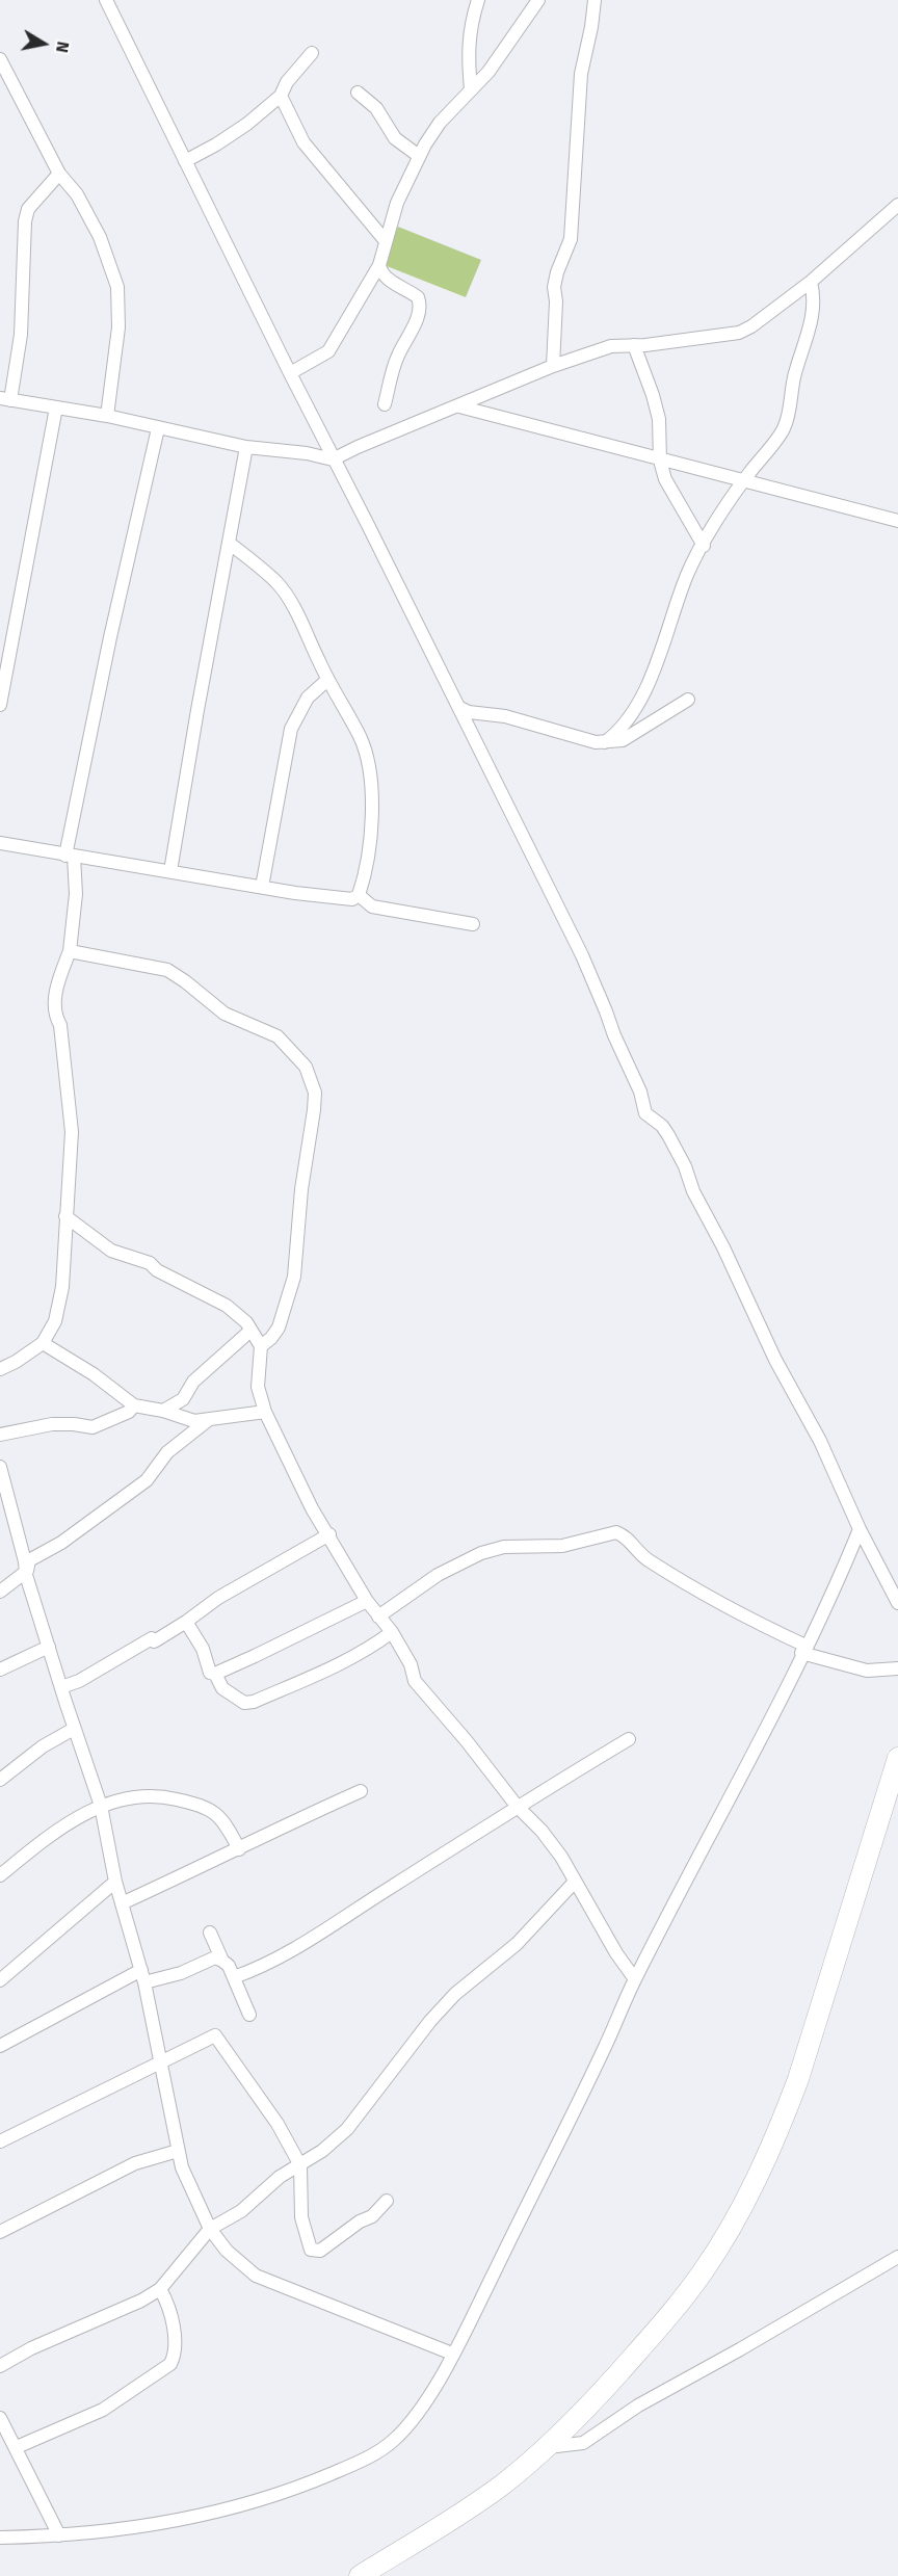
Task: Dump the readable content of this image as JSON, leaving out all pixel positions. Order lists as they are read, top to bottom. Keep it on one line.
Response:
{"north":"right"}
